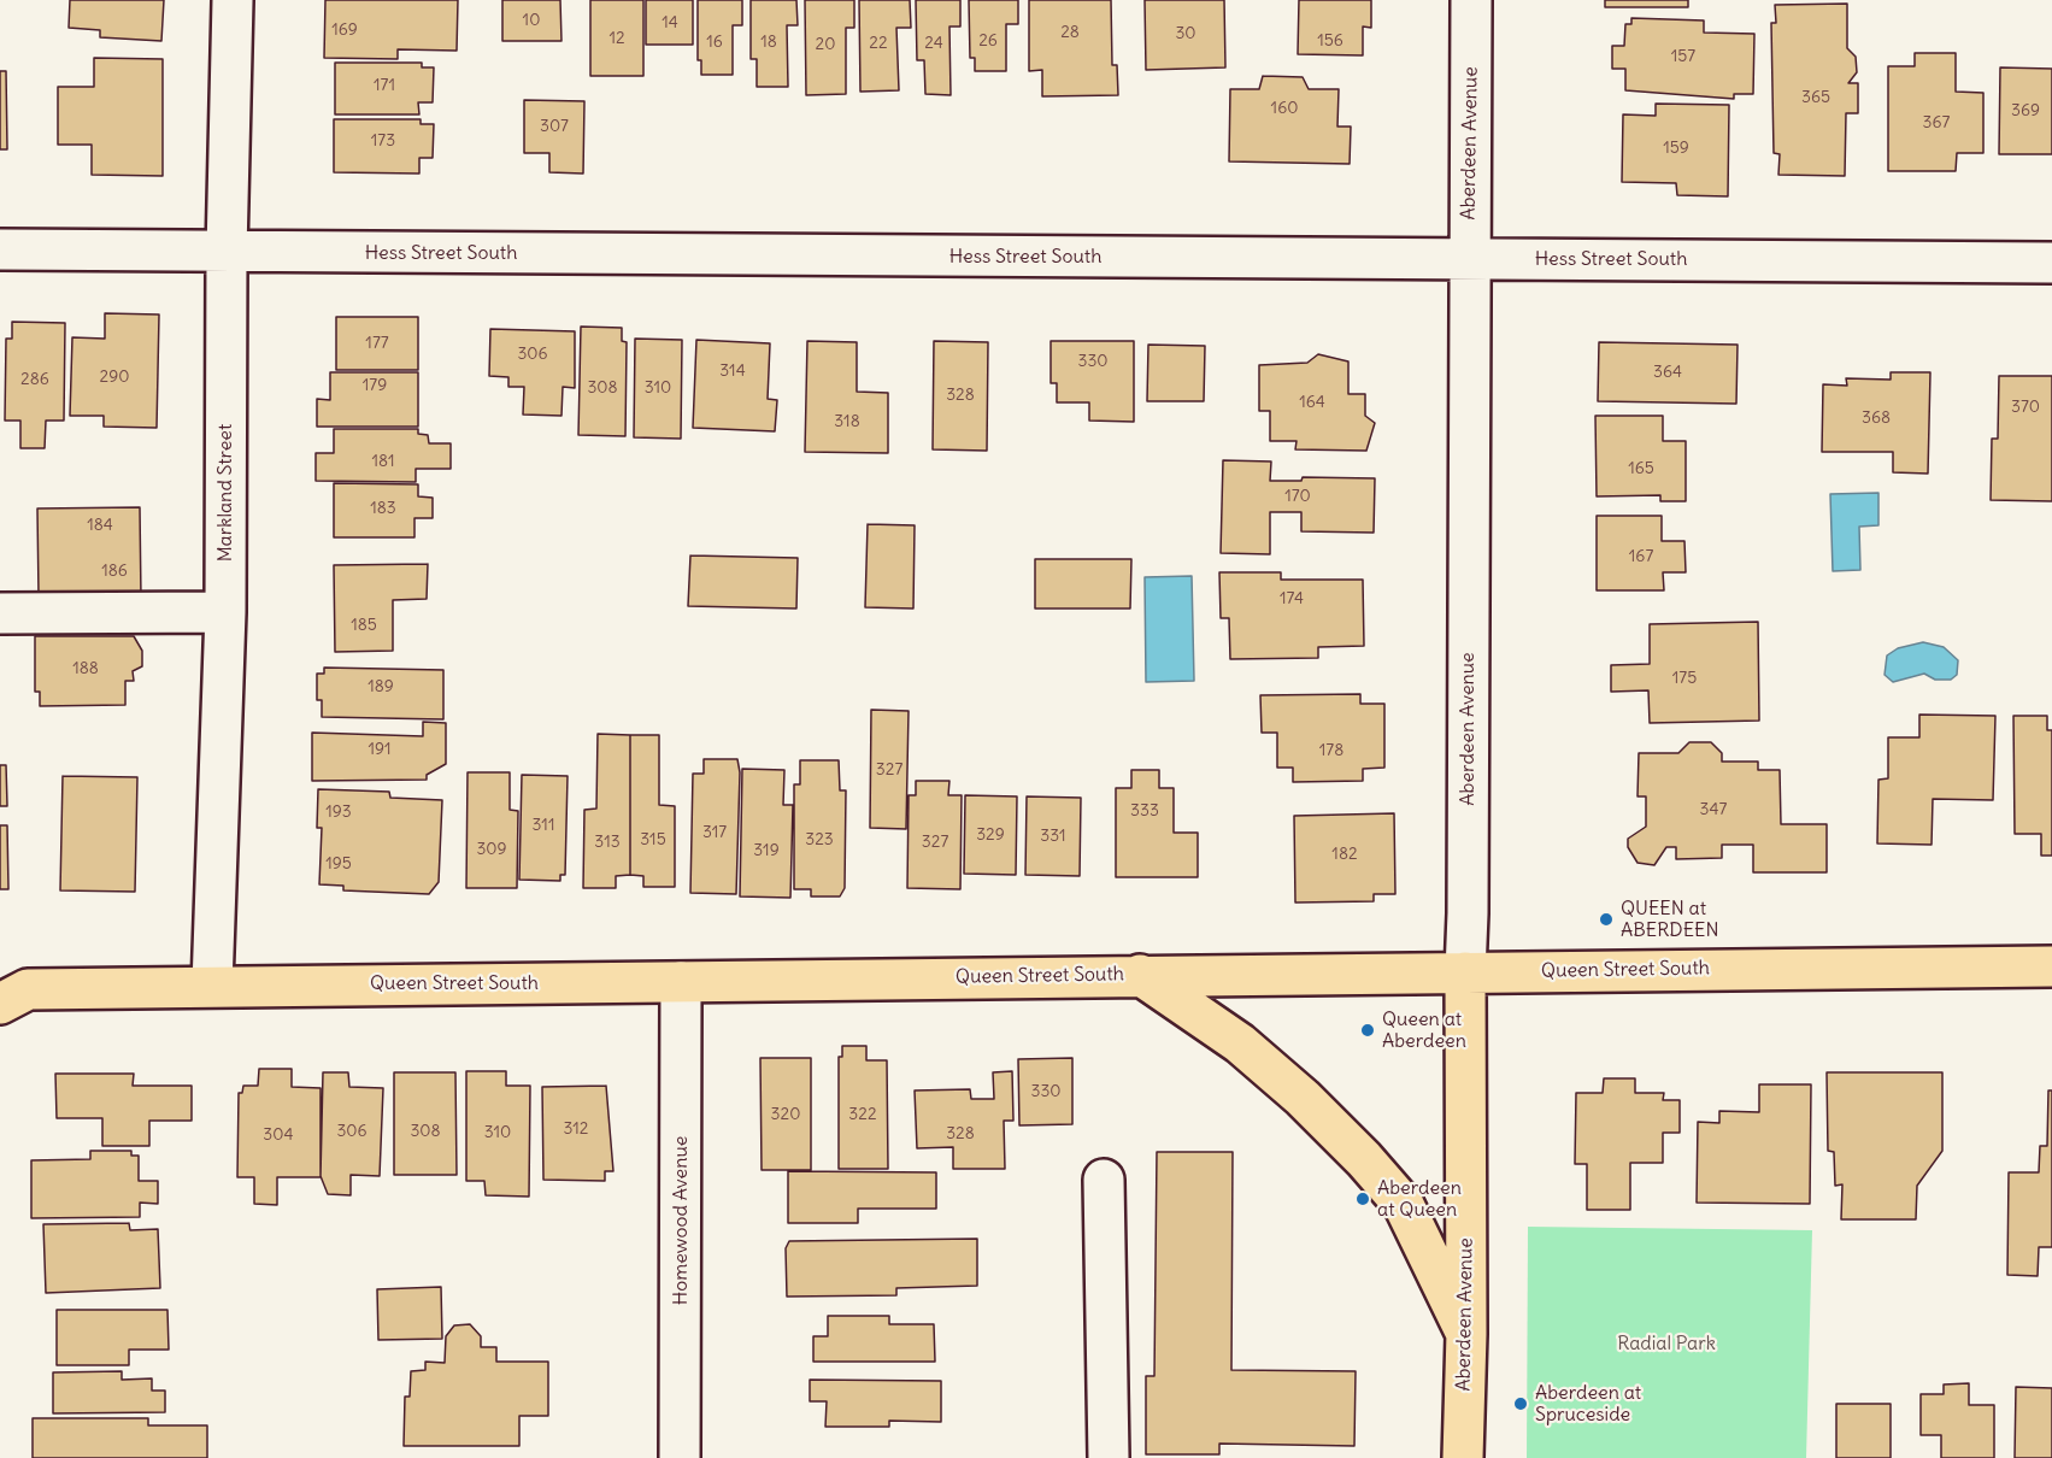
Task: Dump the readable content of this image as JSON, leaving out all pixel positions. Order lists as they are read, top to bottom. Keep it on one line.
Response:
{"streets":{"main road":["Aberdeen Avenue","Queen Street South"],"street":["Hess Street South","Markland Street","Homewood Avenue"]},"crossings":[["Aberdeen Avenue","Hess Street South"],["Aberdeen Avenue","Queen Street South"],["Hess Street South","Markland Street"],["Markland Street","Queen Street South"],["Queen Street South","Homewood Avenue"]],"parks":["Radial Park"],"places":["QUEEN at ABERDEEN","Queen at Aberdeen","Aberdeen at Queen","Aberdeen at Spruceside"],"house_numbers":["10","14","169","28","30","12","26","156","16","18","22","24","20","157","171","365","160","369","367","307","173","159","177","306","330","314","364","290","286","179","308","310","328","164","370","368","318","181","165","170","183","184","167","186","174","185","188","175","189","191","178","327","347","333","193","311","317","329","331","315","323","313","327","309","319","182","195","330","320","322","312","306","308","310","328","304"]}
